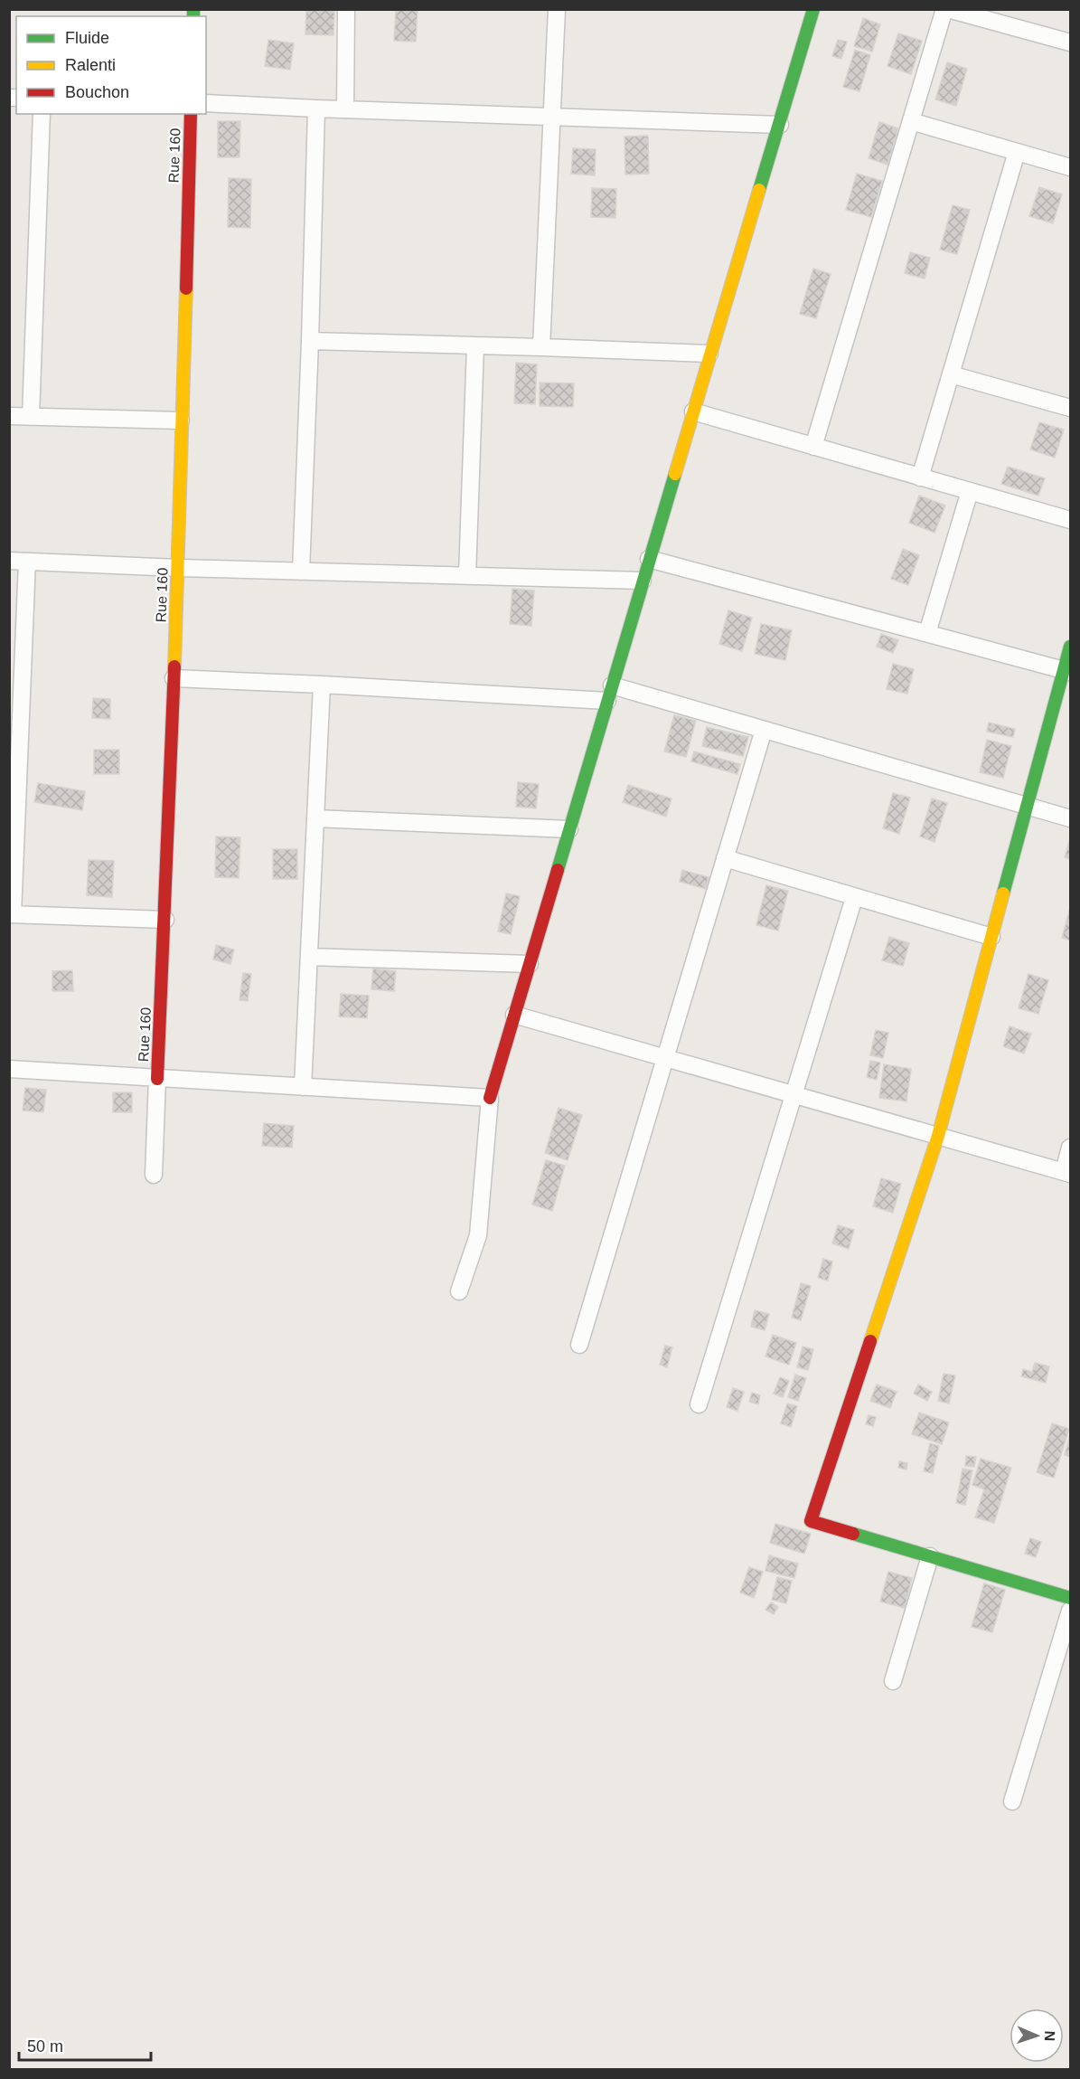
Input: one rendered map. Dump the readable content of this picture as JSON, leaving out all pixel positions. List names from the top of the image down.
{
  "streets": {
    "street": ["Rue 160"]
  },
  "legend": ["Fluide", "Ralenti", "Bouchon"],
  "scale_bar": "50 m",
  "north": "right"
}
